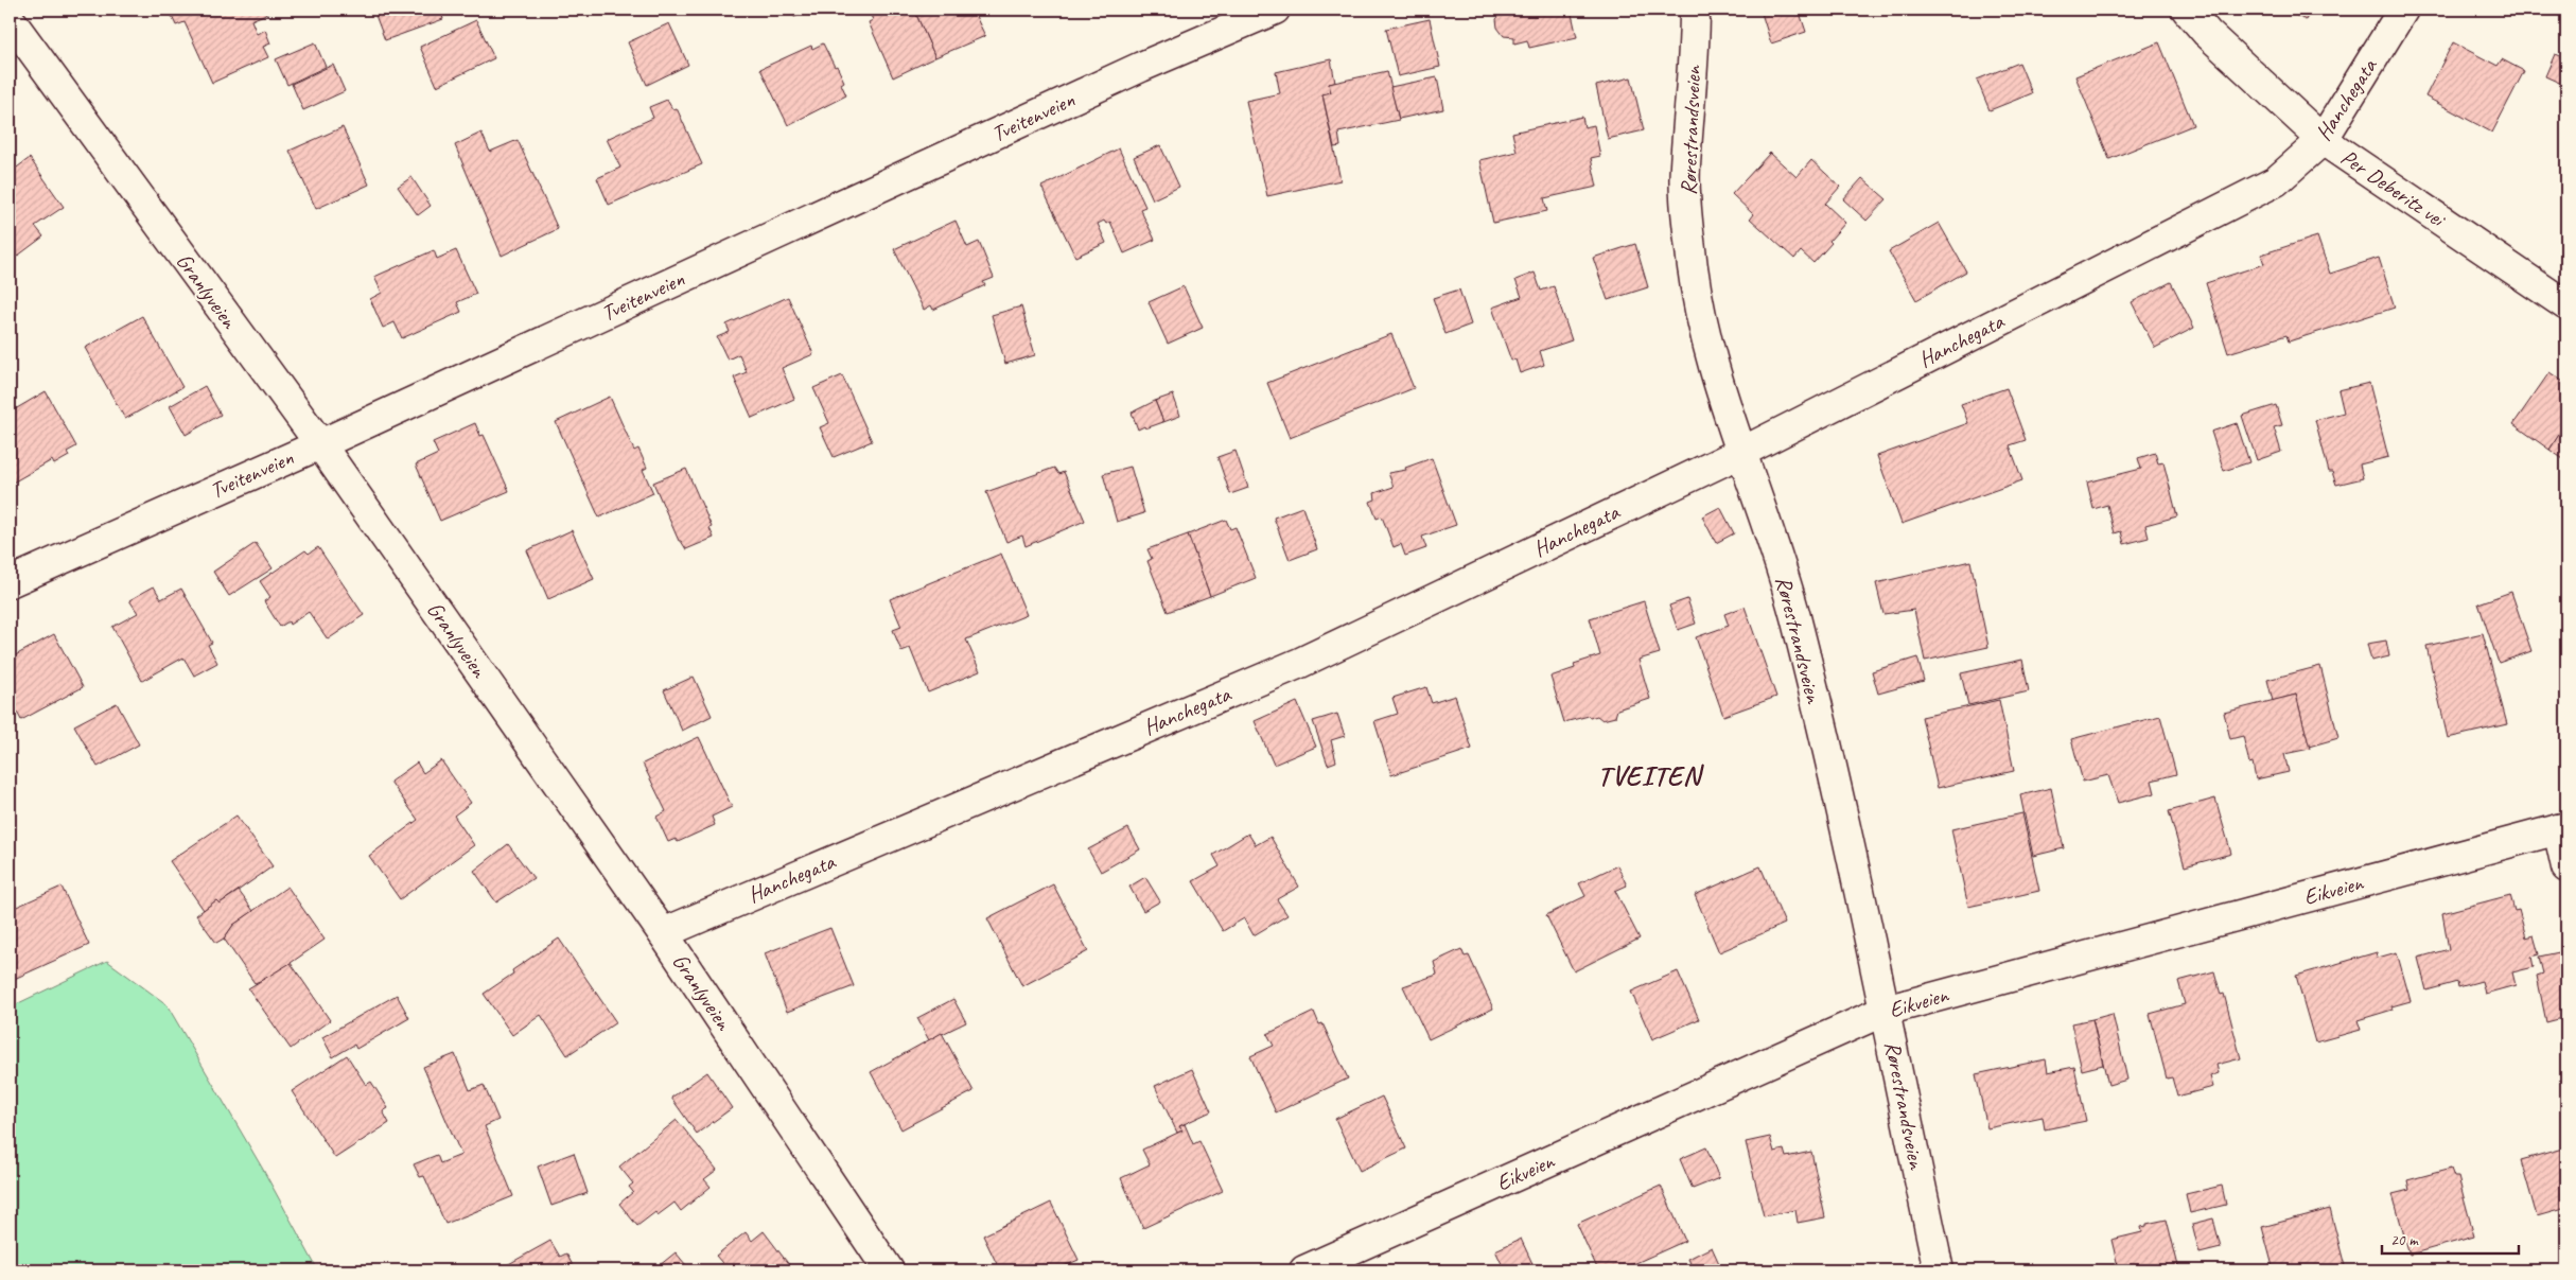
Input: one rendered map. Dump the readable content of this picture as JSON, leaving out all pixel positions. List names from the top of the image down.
{
  "streets": {
    "street": [
      "Hanchegata",
      "Tveitenveien",
      "Rørestrandsveien",
      "Per Deberitz vei",
      "Granlyveien",
      "Eikveien"
    ]
  },
  "crossings": [
    ["Hanchegata", "Rørestrandsveien"],
    ["Hanchegata", "Per Deberitz vei"],
    ["Hanchegata", "Granlyveien"],
    ["Tveitenveien", "Granlyveien"],
    ["Rørestrandsveien", "Eikveien"]
  ],
  "districts": ["TVEITEN"],
  "scale_bar": "20 m"
}
